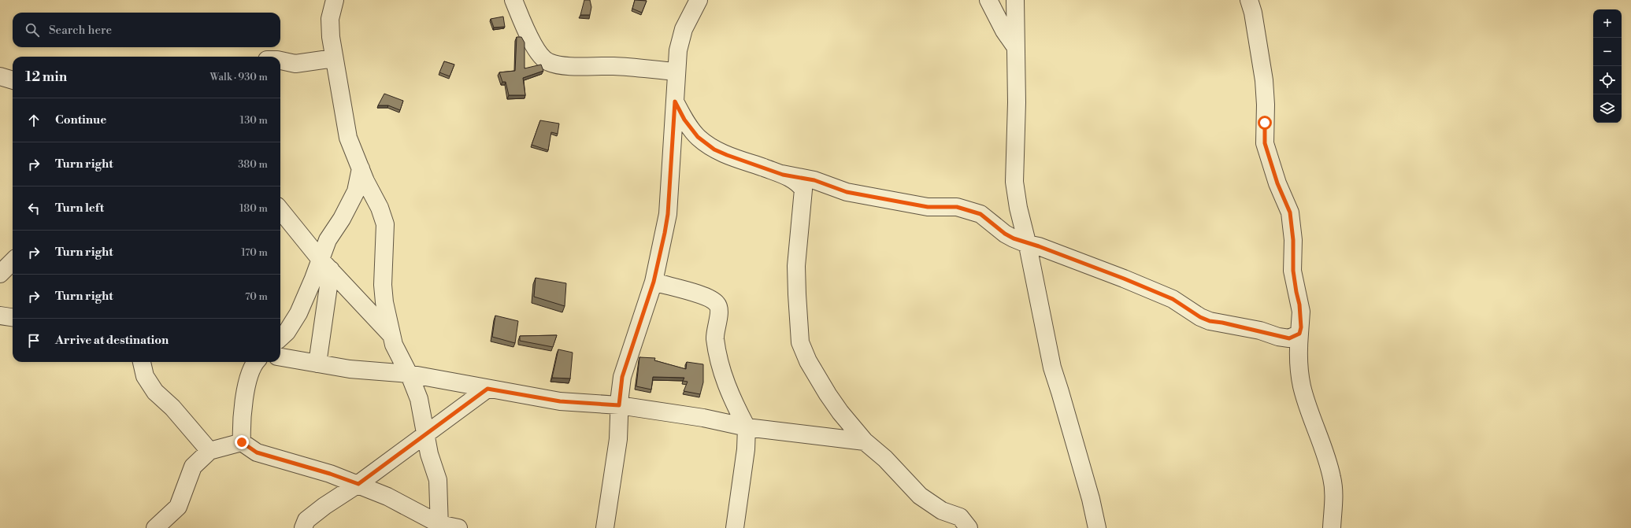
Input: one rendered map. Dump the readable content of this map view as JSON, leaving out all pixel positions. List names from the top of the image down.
{
  "page": {
    "map_buttons": ["+", "−"],
    "search": "Search here",
    "heading": ["12 min", "Walk · 930 m"],
    "list": [
      ["Continue", "130 m"],
      ["Turn right", "380 m"],
      ["Turn left", "180 m"],
      ["Turn right", "170 m"],
      ["Turn right", "70 m"],
      "Arrive at destination"
    ]
  }
}
